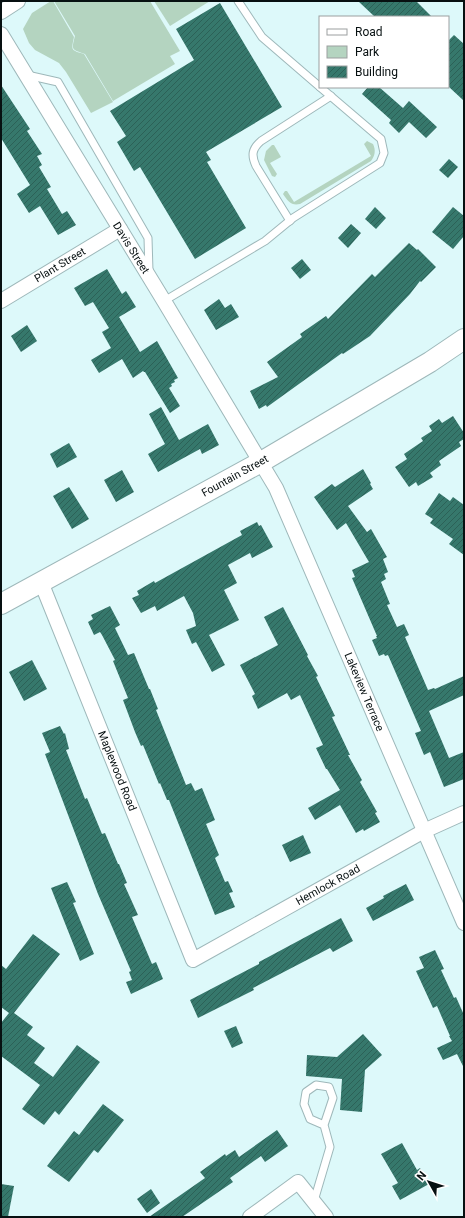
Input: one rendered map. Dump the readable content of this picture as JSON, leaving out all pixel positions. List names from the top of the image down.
{
  "streets": {
    "main road": ["Fountain Street"],
    "street": [
      "Davis Street",
      "Plant Street",
      "Lakeview Terrace",
      "Maplewood Road",
      "Hemlock Road"
    ]
  },
  "crossings": [
    ["Davis Street", "Plant Street"],
    ["Davis Street", "Fountain Street"],
    ["Davis Street", "Lakeview Terrace"],
    ["Fountain Street", "Lakeview Terrace"],
    ["Fountain Street", "Maplewood Road"],
    ["Lakeview Terrace", "Hemlock Road"],
    ["Maplewood Road", "Hemlock Road"]
  ],
  "legend": ["Road", "Park", "Building"],
  "north": "top left"
}
